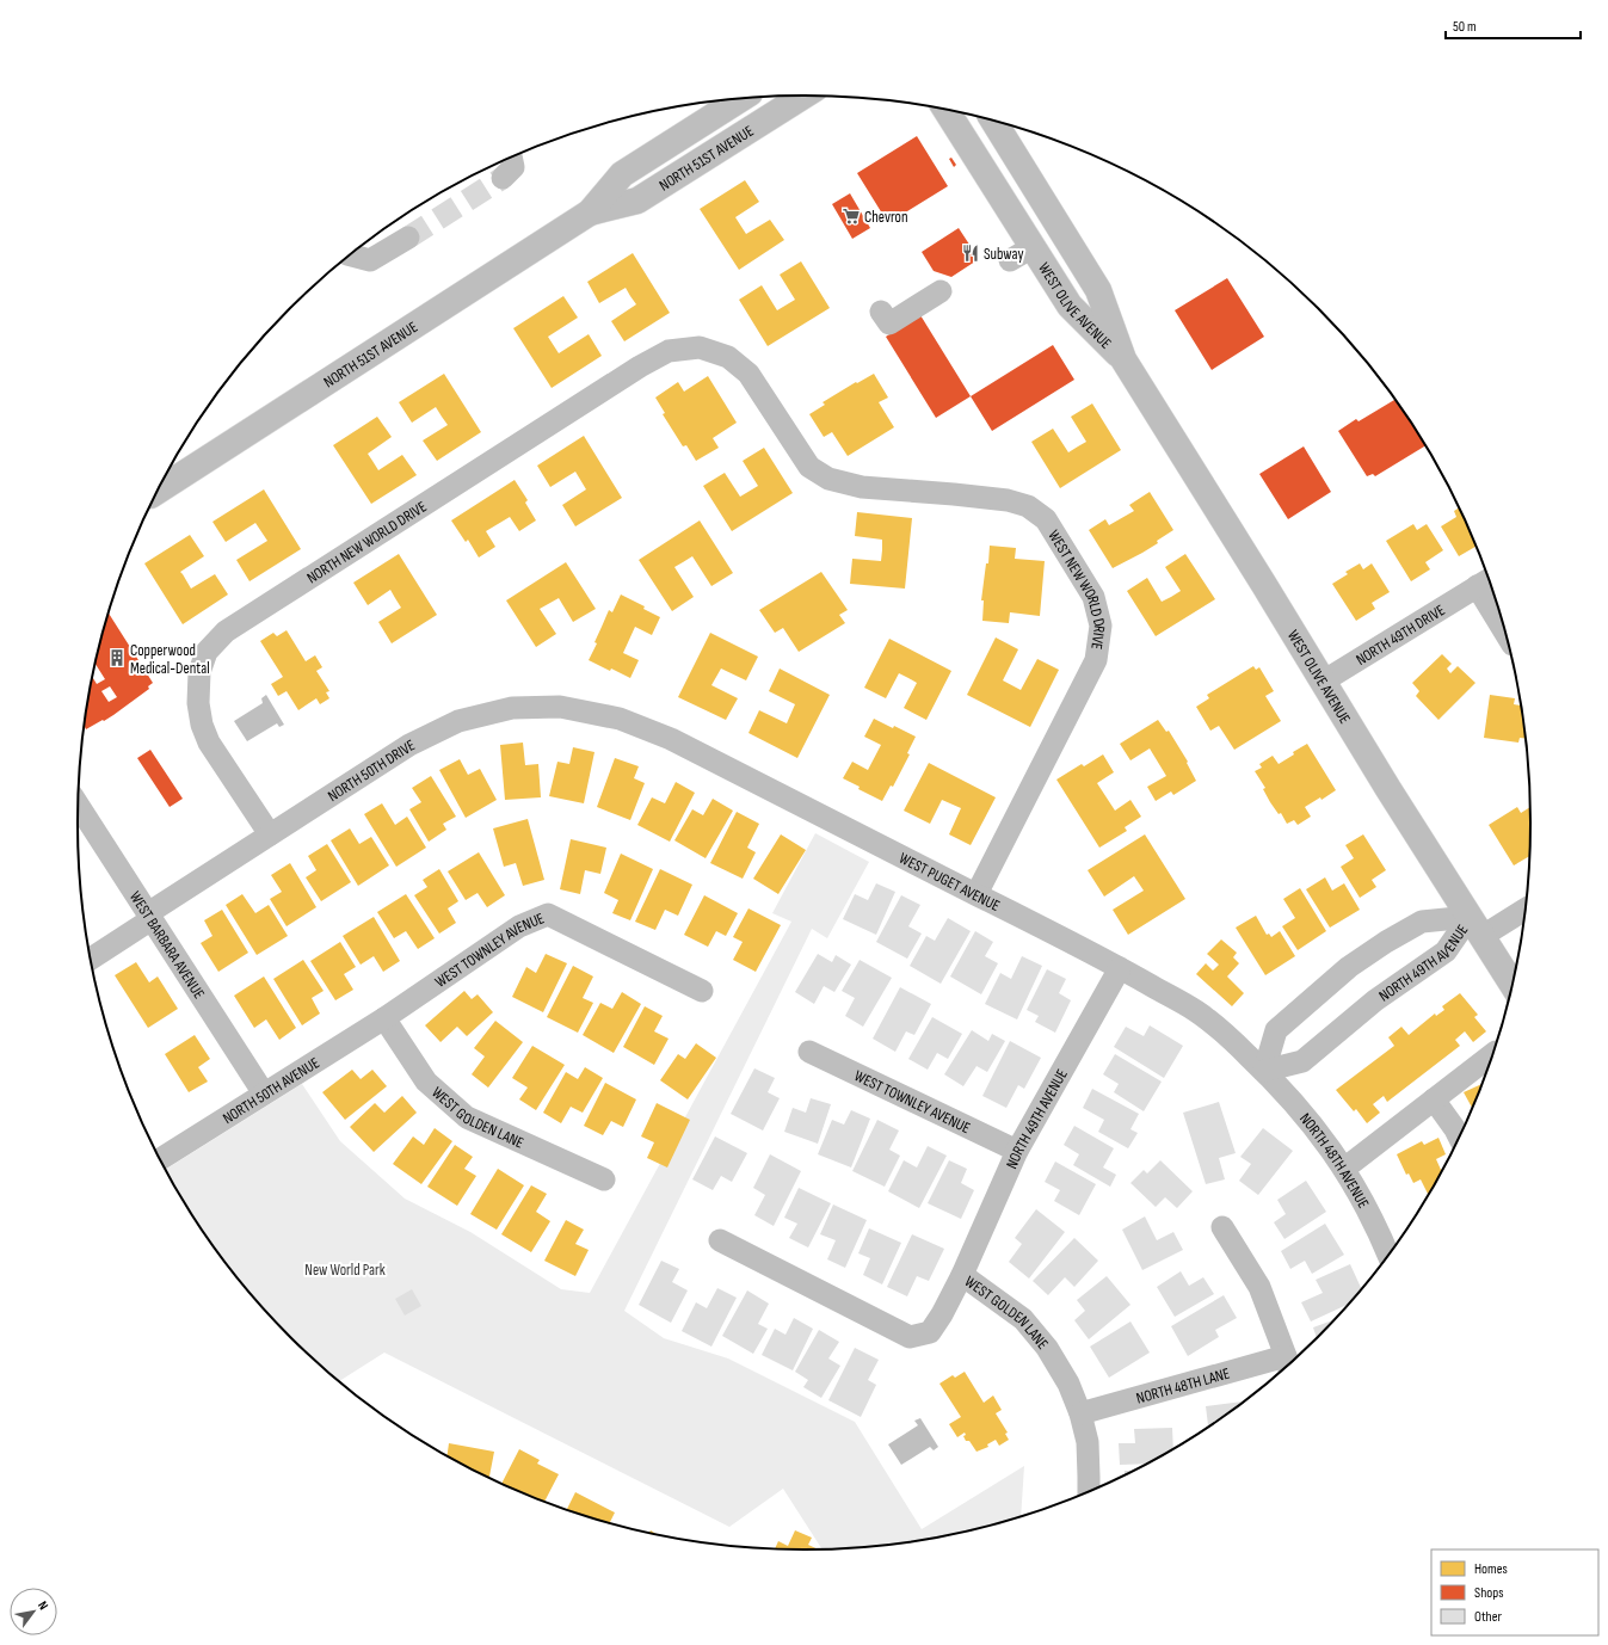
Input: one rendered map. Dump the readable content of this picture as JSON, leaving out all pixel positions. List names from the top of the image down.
{
  "streets": {
    "main road": ["NORTH 51ST AVENUE", "WEST OLIVE AVENUE"],
    "street": [
      "NORTH NEW WORLD DRIVE",
      "WEST NEW WORLD DRIVE",
      "NORTH 49TH DRIVE",
      "NORTH 50TH DRIVE",
      "WEST PUGET AVENUE",
      "WEST BARBARA AVENUE",
      "WEST TOWNLEY AVENUE",
      "NORTH 49TH AVENUE",
      "NORTH 50TH AVENUE",
      "WEST GOLDEN LANE",
      "NORTH 48TH AVENUE",
      "NORTH 48TH LANE"
    ]
  },
  "crossings": [
    ["WEST OLIVE AVENUE", "NORTH 49TH DRIVE"],
    ["WEST OLIVE AVENUE", "NORTH 49TH AVENUE"],
    ["NORTH NEW WORLD DRIVE", "WEST NEW WORLD DRIVE"],
    ["NORTH NEW WORLD DRIVE", "NORTH 50TH DRIVE"],
    ["WEST NEW WORLD DRIVE", "WEST PUGET AVENUE"],
    ["NORTH 50TH DRIVE", "WEST PUGET AVENUE"],
    ["NORTH 50TH DRIVE", "WEST BARBARA AVENUE"],
    ["WEST PUGET AVENUE", "NORTH 49TH AVENUE"],
    ["WEST PUGET AVENUE", "NORTH 48TH AVENUE"],
    ["WEST BARBARA AVENUE", "NORTH 50TH AVENUE"],
    ["WEST TOWNLEY AVENUE", "NORTH 49TH AVENUE"],
    ["WEST TOWNLEY AVENUE", "NORTH 50TH AVENUE"],
    ["WEST TOWNLEY AVENUE", "WEST GOLDEN LANE"],
    ["NORTH 49TH AVENUE", "WEST GOLDEN LANE"],
    ["NORTH 49TH AVENUE", "NORTH 48TH AVENUE"],
    ["NORTH 50TH AVENUE", "WEST GOLDEN LANE"],
    ["WEST GOLDEN LANE", "NORTH 48TH LANE"]
  ],
  "parks": ["New World Park"],
  "places": {
    "supermarket": ["Chevron"],
    "restaurant": ["Subway"],
    "building": ["Copperwood Medical-Dental"]
  },
  "legend": ["Homes", "Shops", "Other"],
  "scale_bar": "50 m",
  "north": "top right"
}
